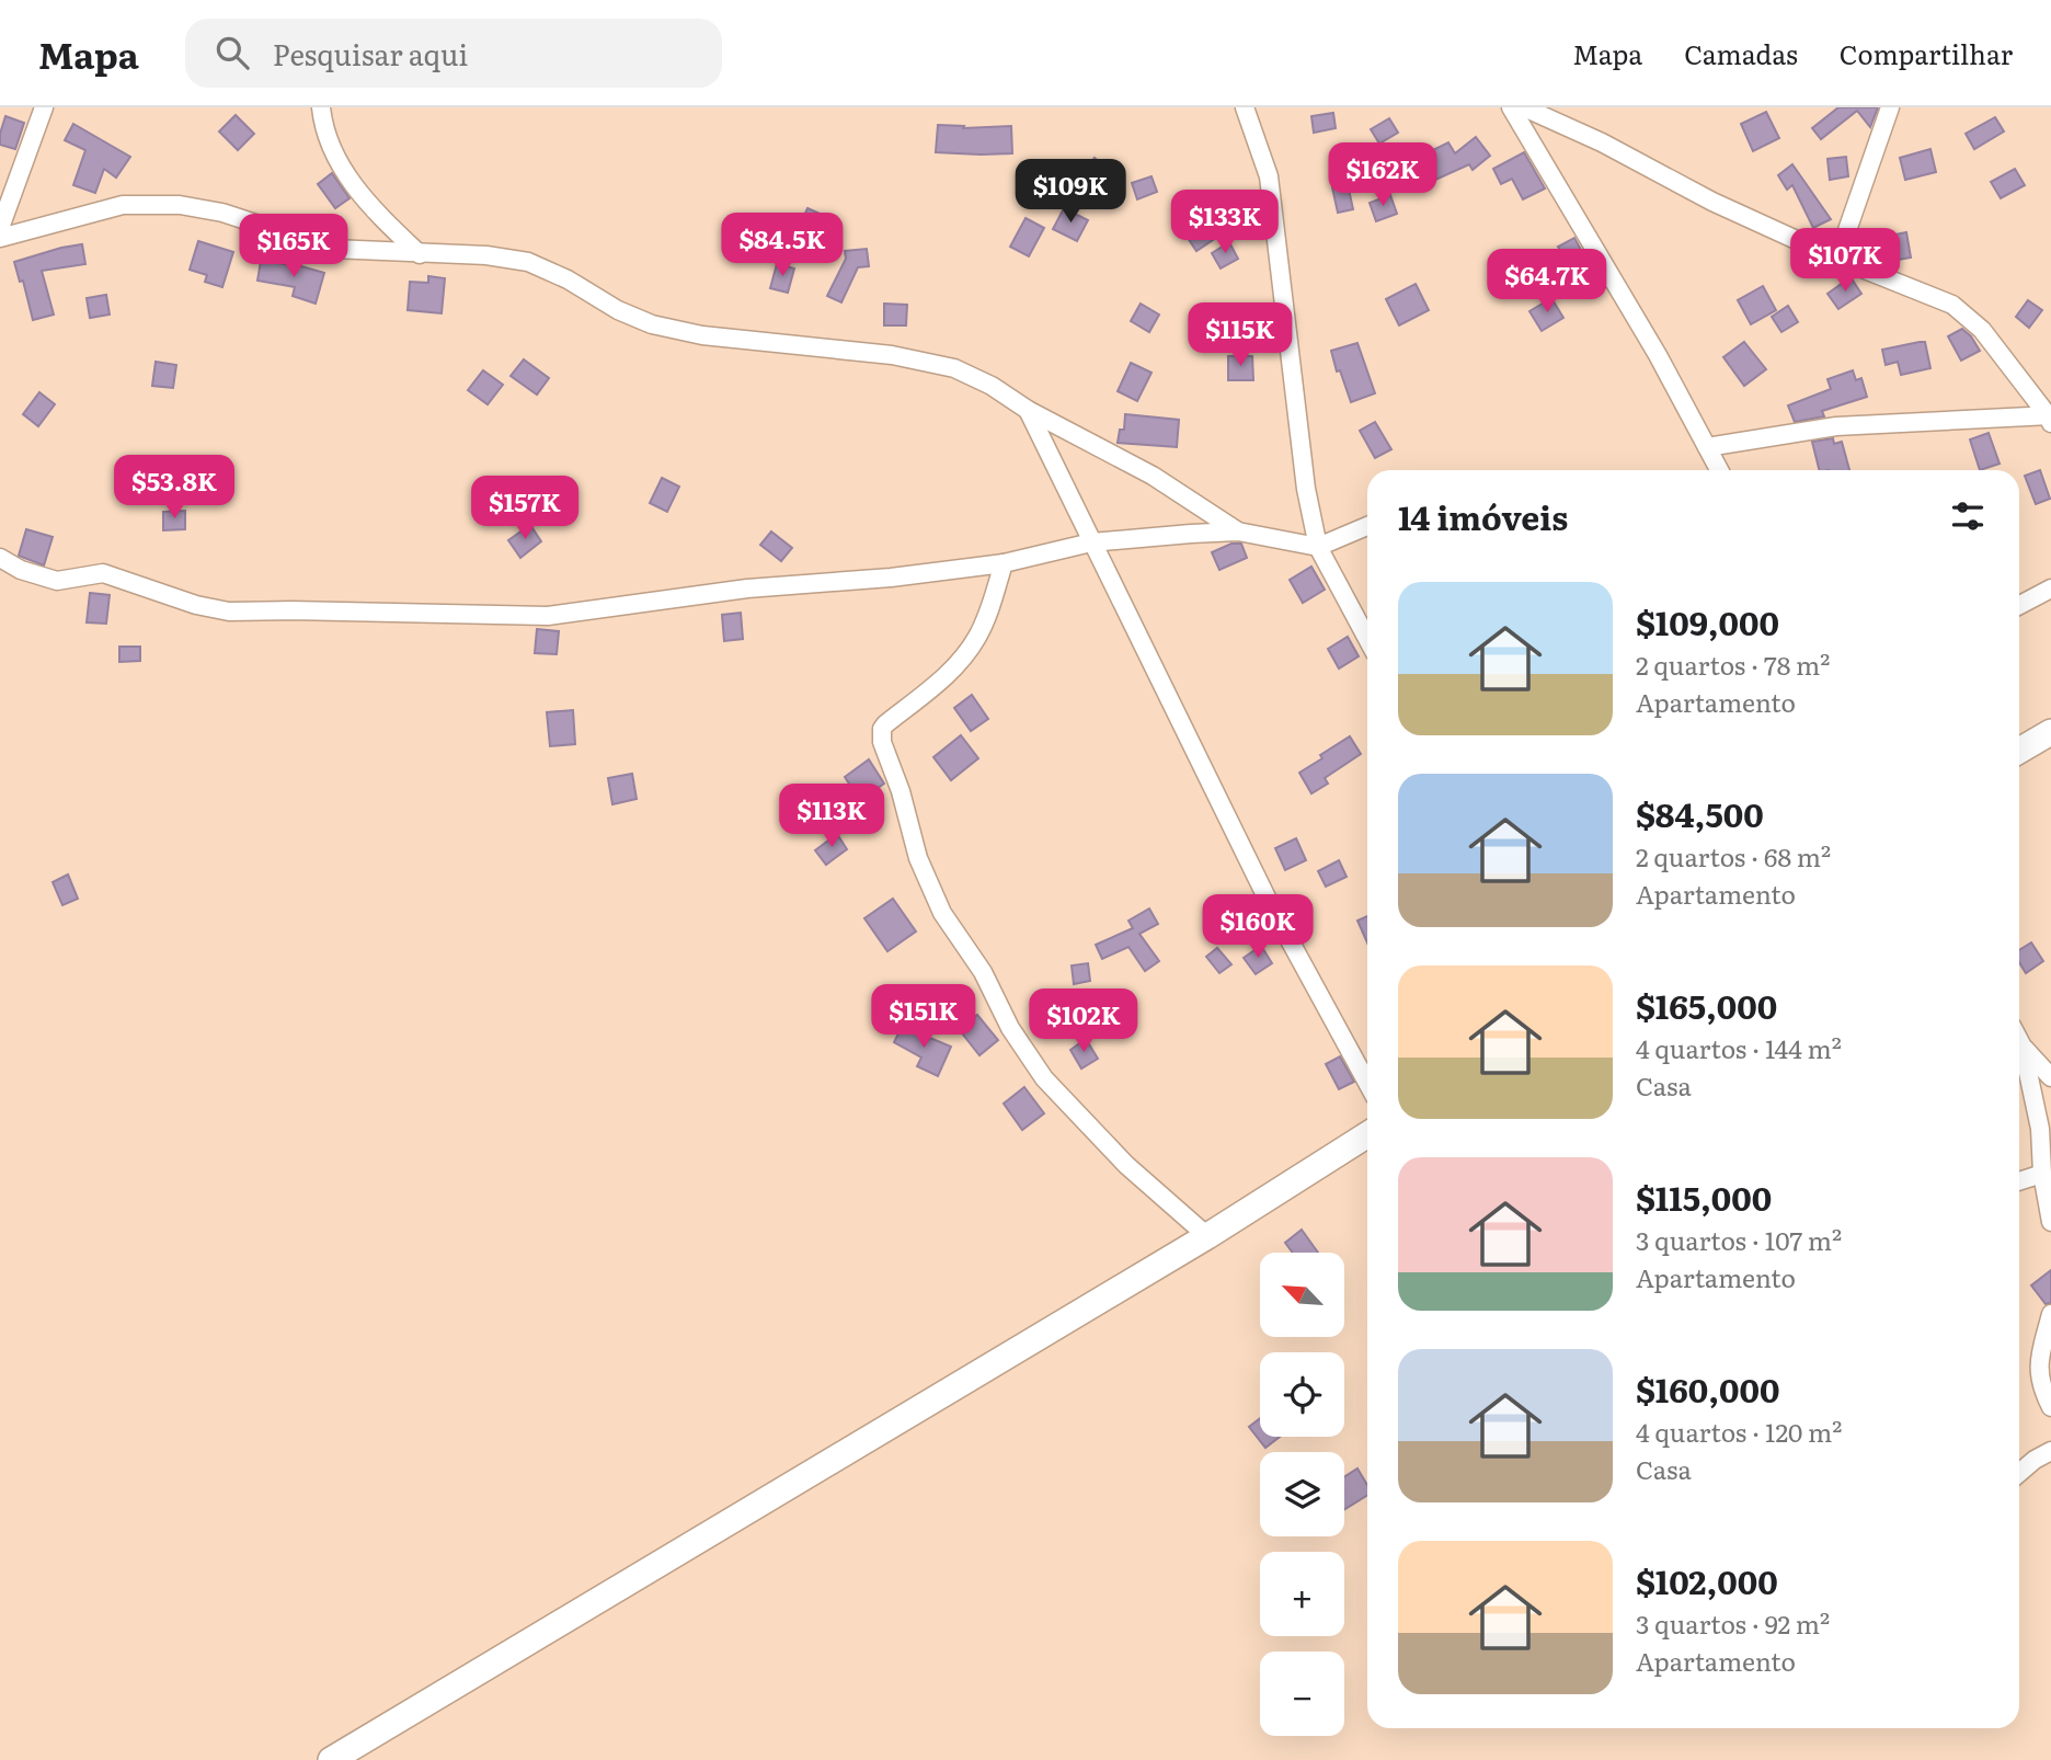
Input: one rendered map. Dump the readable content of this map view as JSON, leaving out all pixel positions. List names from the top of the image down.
{
  "north": "top left",
  "page": {
    "header": "Mapa",
    "search": "Pesquisar aqui",
    "nav": ["Mapa", "Camadas", "Compartilhar"],
    "price": [
      "$162K",
      "$109K",
      "$133K",
      "$84.5K",
      "$165K",
      "$107K",
      "$64.7K",
      "$115K",
      "$53.8K",
      "$157K",
      "$113K",
      "$160K",
      "$151K",
      "$102K"
    ],
    "heading": "14 imóveis",
    "list": [
      {
        "name": "$109,000",
        "note": "2 quartos · 78 m² · Apartamento"
      },
      {
        "name": "$84,500",
        "note": "2 quartos · 68 m² · Apartamento"
      },
      {
        "name": "$165,000",
        "note": "4 quartos · 144 m² · Casa"
      },
      {
        "name": "$115,000",
        "note": "3 quartos · 107 m² · Apartamento"
      },
      {
        "name": "$160,000",
        "note": "4 quartos · 120 m² · Casa"
      },
      {
        "name": "$102,000",
        "note": "3 quartos · 92 m² · Apartamento"
      }
    ],
    "map_buttons": ["+", "−"]
  }
}
